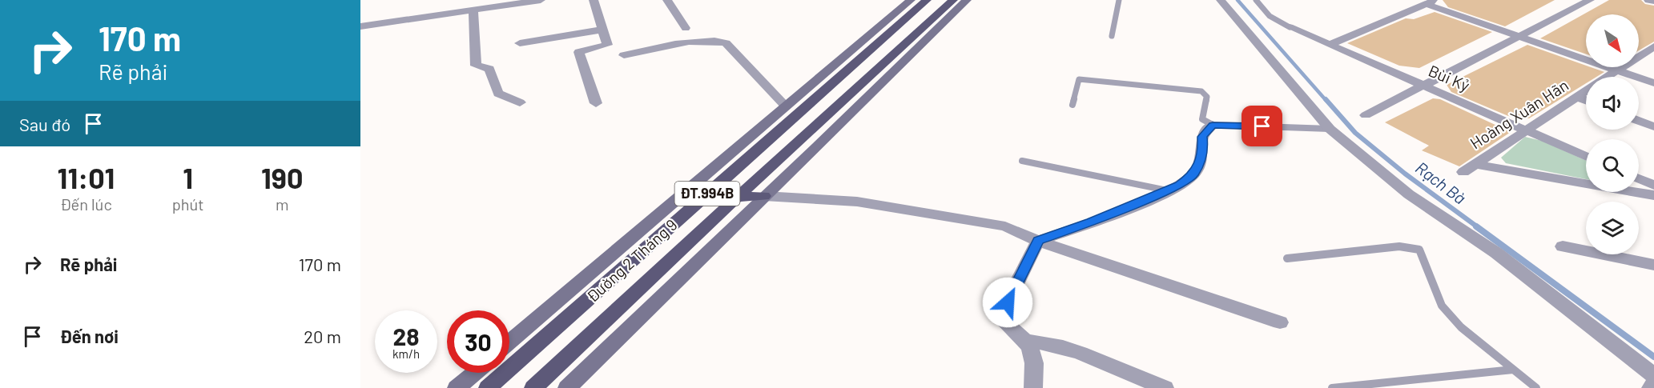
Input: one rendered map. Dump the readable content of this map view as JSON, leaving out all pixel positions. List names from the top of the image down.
{
  "streets": {
    "main road": ["ĐT.994B", "Đường 2 Tháng 9"],
    "street": ["Bùi Kỷ", "Hoàng Xuân Hãn"]
  },
  "crossings": [
    ["Bùi Kỷ", "Hoàng Xuân Hãn"]
  ],
  "water": ["Rạch Bà"],
  "north": "bottom right",
  "page": {
    "turn": ["170 m", "Rẽ phải"],
    "then": "Sau đó",
    "eta": [
      "11:01",
      "Đến lúc",
      "1",
      "phút",
      "190",
      "m"
    ],
    "list": [
      {
        "name": "Rẽ phải",
        "value": "170 m"
      },
      {
        "name": "Đến nơi",
        "value": "20 m"
      }
    ],
    "speed": "28 km/h",
    "limit": "30"
  }
}
